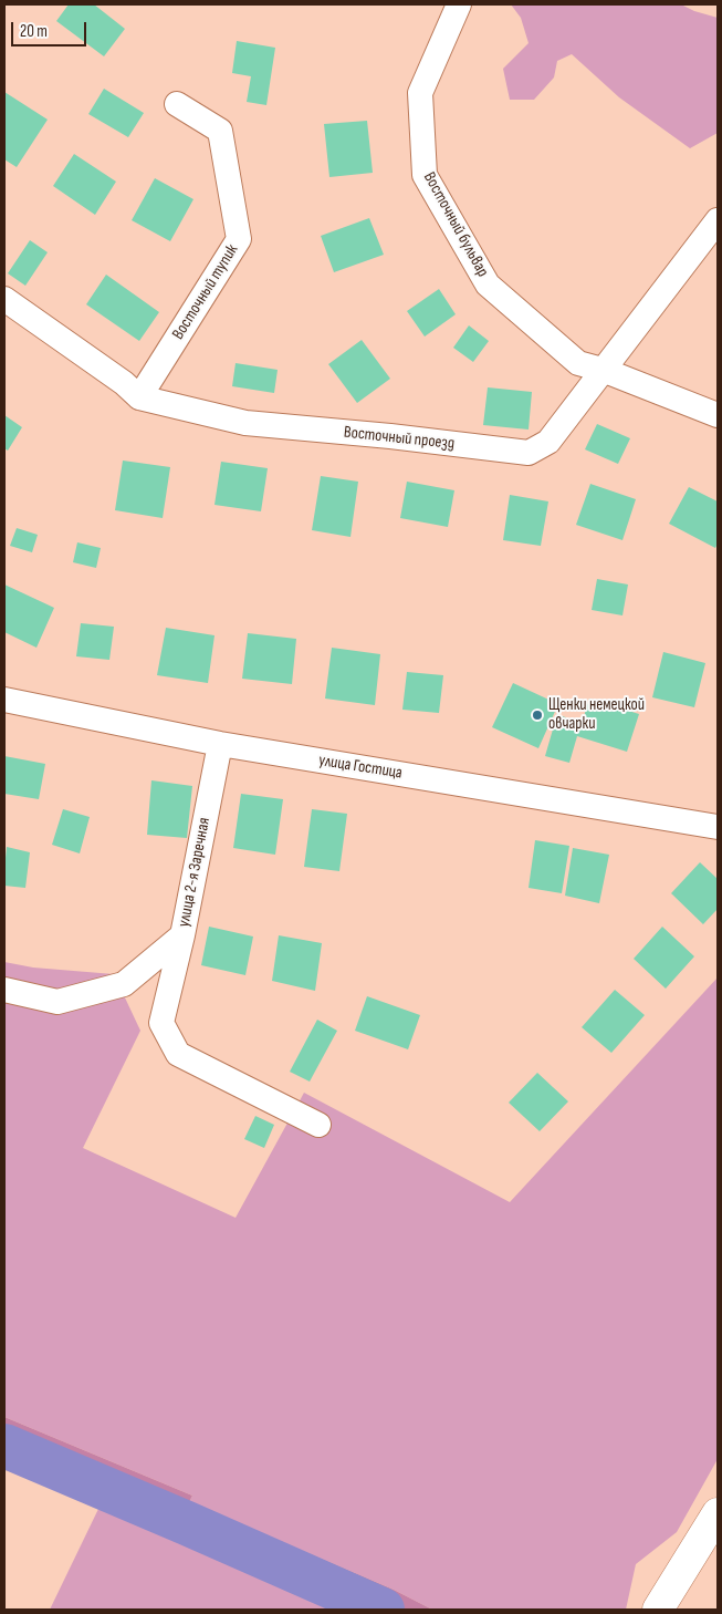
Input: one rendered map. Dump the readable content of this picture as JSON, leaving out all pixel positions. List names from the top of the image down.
{
  "streets": {
    "street": [
      "Восточный бульвар",
      "Восточный тупик",
      "Восточный проезд",
      "улица Гостица",
      "улица 2-я Заречная"
    ]
  },
  "crossings": [
    ["Восточный бульвар", "Восточный проезд"],
    ["Восточный тупик", "Восточный проезд"],
    ["улица Гостица", "улица 2-я Заречная"]
  ],
  "places": ["Щенки немецкой овчарки"],
  "scale_bar": "20 m"
}
